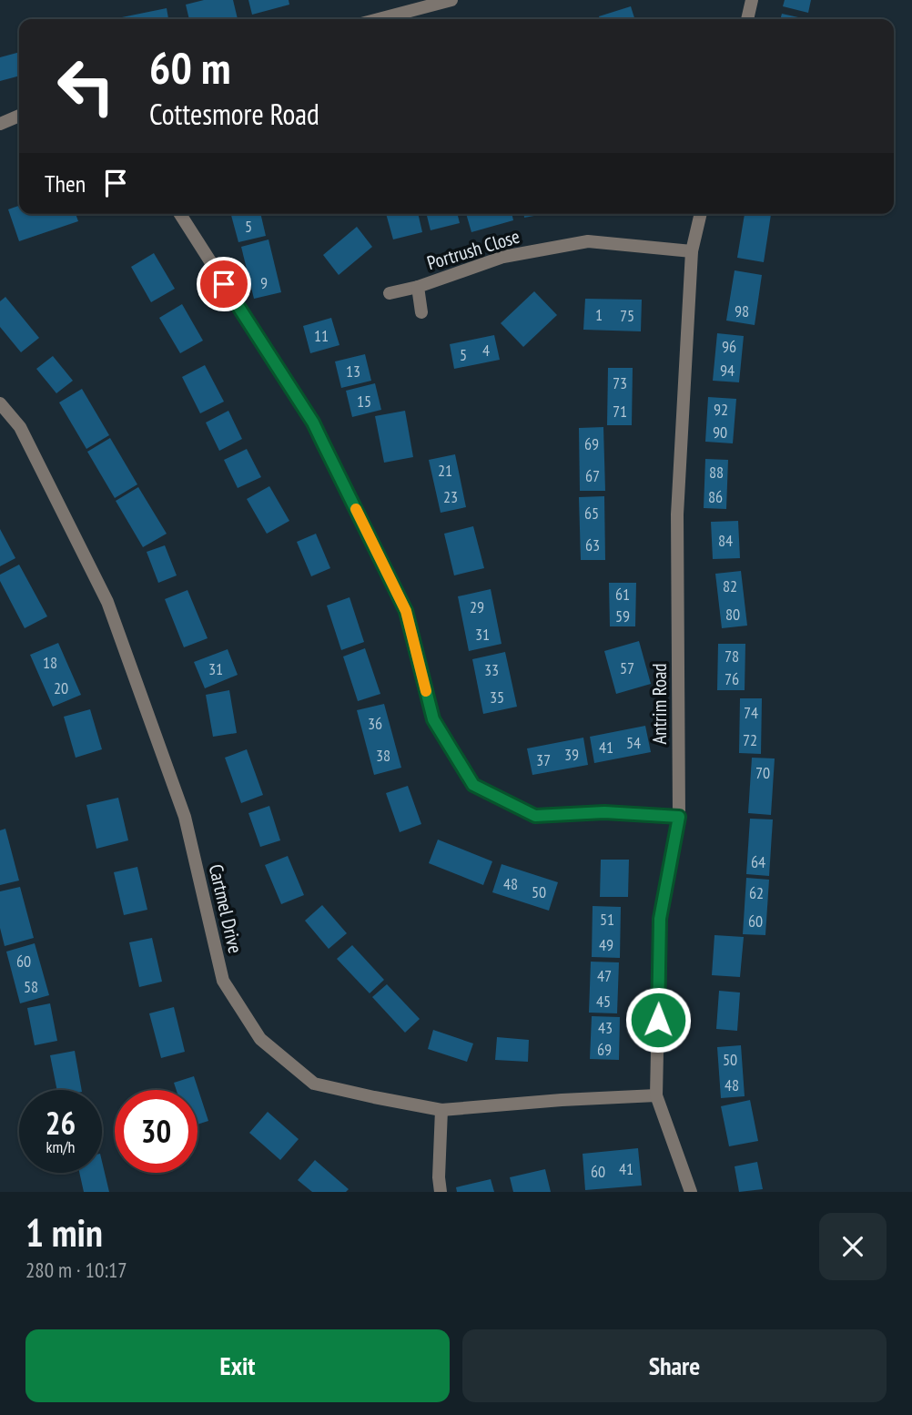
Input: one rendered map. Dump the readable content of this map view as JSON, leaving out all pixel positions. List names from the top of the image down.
{
  "streets": {
    "street": ["Portrush Close", "Antrim Road", "Cartmel Drive"]
  },
  "crossings": [
    ["Portrush Close", "Antrim Road"],
    ["Antrim Road", "Cartmel Drive"]
  ],
  "house_numbers": [
    "5",
    "9",
    "98",
    "1",
    "75",
    "11",
    "96",
    "4",
    "5",
    "94",
    "13",
    "73",
    "15",
    "92",
    "71",
    "90",
    "69",
    "21",
    "88",
    "67",
    "23",
    "86",
    "65",
    "84",
    "63",
    "82",
    "61",
    "29",
    "80",
    "59",
    "31",
    "78",
    "18",
    "57",
    "31",
    "33",
    "76",
    "20",
    "35",
    "74",
    "36",
    "72",
    "54",
    "41",
    "39",
    "38",
    "37",
    "70",
    "64",
    "48",
    "50",
    "62",
    "51",
    "60",
    "49",
    "60",
    "47",
    "58",
    "45",
    "43",
    "69",
    "50",
    "48",
    "41",
    "60"
  ],
  "page": {
    "turn": ["60 m", "Cottesmore Road"],
    "then": "Then",
    "speed": "26 km/h",
    "limit": "30",
    "heading": ["1 min", "280 m · 10:17"],
    "buttons": ["Exit", "Share"]
  }
}
